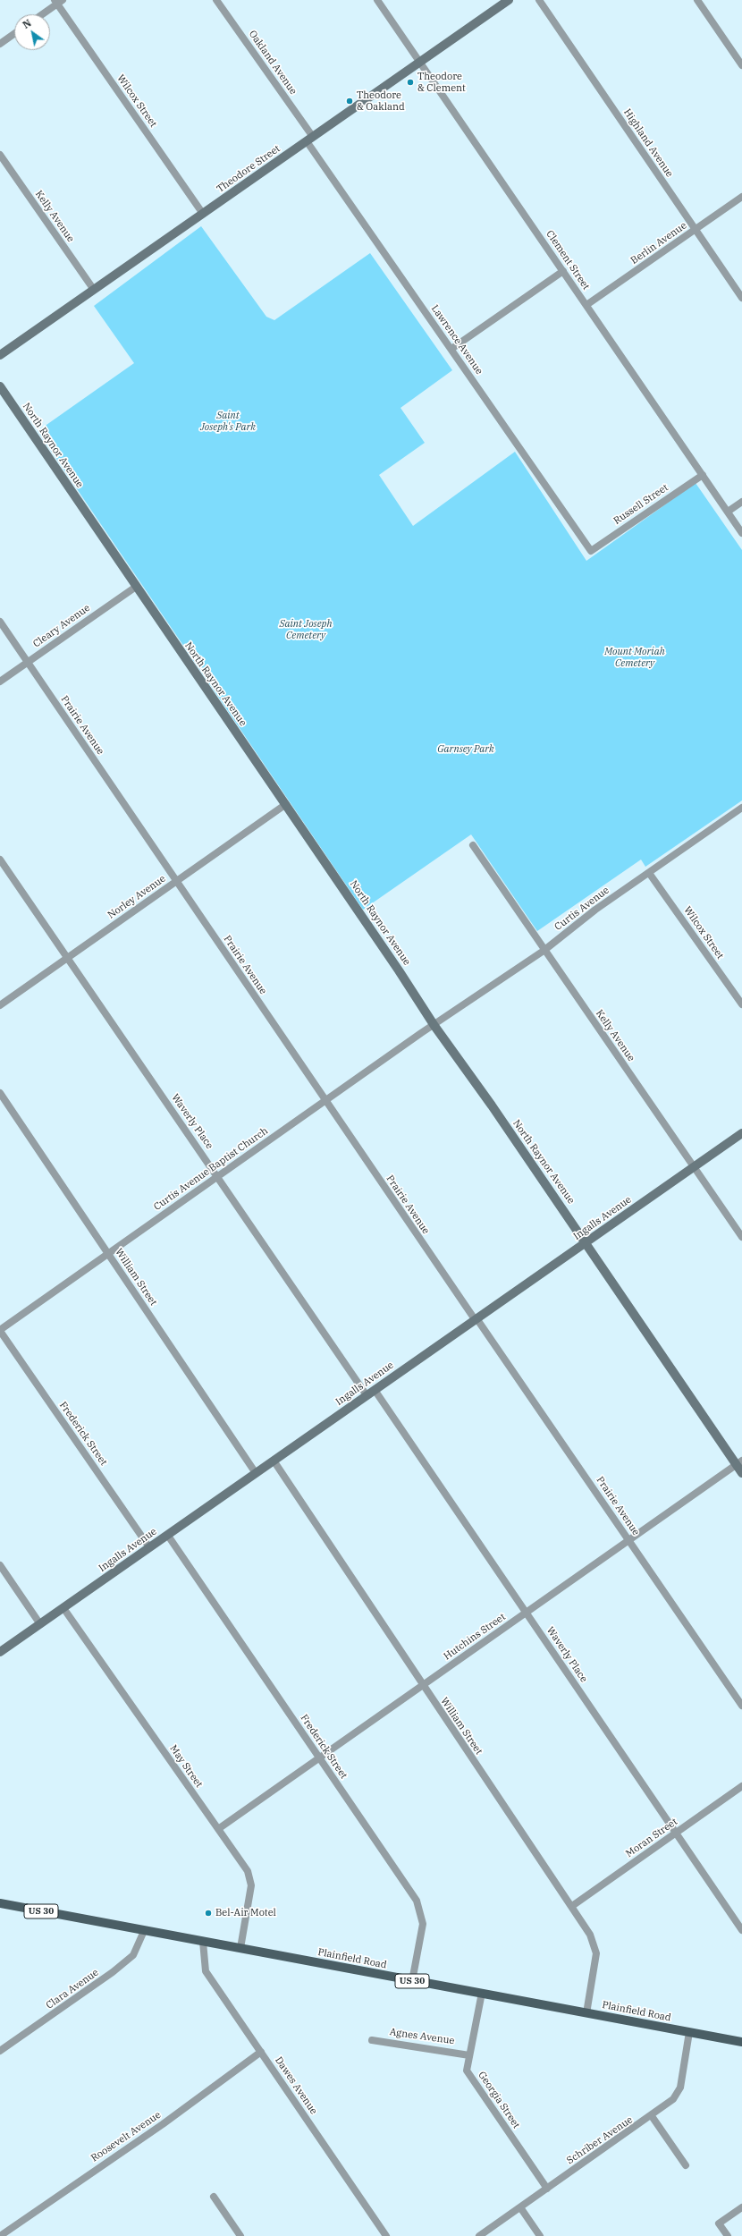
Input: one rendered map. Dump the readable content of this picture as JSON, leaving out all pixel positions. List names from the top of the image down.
{
  "streets": {
    "main road": [
      "Theodore Street",
      "North Raynor Avenue",
      "Ingalls Avenue",
      "US 30",
      "Plainfield Road"
    ],
    "street": [
      "Oakland Avenue",
      "Wilcox Street",
      "Highland Avenue",
      "Kelly Avenue",
      "Berlin Avenue",
      "Clement Street",
      "Lawrence Avenue",
      "Russell Street",
      "Cleary Avenue",
      "Prairie Avenue",
      "Norley Avenue",
      "Curtis Avenue",
      "Waverly Place",
      "Curtis Avenue Baptist Church",
      "William Street",
      "Frederick Street",
      "Hutchins Street",
      "May Street",
      "Moran Street",
      "Clara Avenue",
      "Agnes Avenue",
      "Dawes Avenue",
      "Georgia Street",
      "Roosevelt Avenue",
      "Schriber Avenue"
    ]
  },
  "crossings": [
    ["Oakland Avenue", "Theodore Street"],
    ["Oakland Avenue", "Lawrence Avenue"],
    ["Wilcox Street", "Theodore Street"],
    ["Wilcox Street", "Curtis Avenue"],
    ["Highland Avenue", "Berlin Avenue"],
    ["Theodore Street", "Kelly Avenue"],
    ["Theodore Street", "Clement Street"],
    ["Theodore Street", "Lawrence Avenue"],
    ["Kelly Avenue", "Curtis Avenue"],
    ["Kelly Avenue", "Ingalls Avenue"],
    ["Berlin Avenue", "Clement Street"],
    ["Clement Street", "Russell Street"],
    ["Lawrence Avenue", "Russell Street"],
    ["North Raynor Avenue", "Cleary Avenue"],
    ["North Raynor Avenue", "Norley Avenue"],
    ["North Raynor Avenue", "Curtis Avenue"],
    ["North Raynor Avenue", "Curtis Avenue Baptist Church"],
    ["North Raynor Avenue", "Ingalls Avenue"],
    ["North Raynor Avenue", "Hutchins Street"],
    ["Cleary Avenue", "Prairie Avenue"],
    ["Prairie Avenue", "Norley Avenue"],
    ["Prairie Avenue", "Curtis Avenue Baptist Church"],
    ["Prairie Avenue", "Ingalls Avenue"],
    ["Prairie Avenue", "Hutchins Street"],
    ["Norley Avenue", "Waverly Place"],
    ["Curtis Avenue", "Curtis Avenue Baptist Church"],
    ["Waverly Place", "Curtis Avenue Baptist Church"],
    ["Waverly Place", "Ingalls Avenue"],
    ["Waverly Place", "Hutchins Street"],
    ["Waverly Place", "Moran Street"],
    ["Curtis Avenue Baptist Church", "William Street"],
    ["Curtis Avenue Baptist Church", "Frederick Street"],
    ["Ingalls Avenue", "William Street"],
    ["Ingalls Avenue", "Frederick Street"],
    ["Ingalls Avenue", "May Street"],
    ["William Street", "Hutchins Street"],
    ["William Street", "Moran Street"],
    ["William Street", "Plainfield Road"],
    ["Frederick Street", "Hutchins Street"],
    ["Frederick Street", "Plainfield Road"],
    ["Hutchins Street", "May Street"],
    ["May Street", "Plainfield Road"],
    ["Plainfield Road", "Clara Avenue"],
    ["Plainfield Road", "Dawes Avenue"],
    ["Plainfield Road", "Georgia Street"],
    ["Plainfield Road", "Schriber Avenue"],
    ["Agnes Avenue", "Georgia Street"],
    ["Dawes Avenue", "Roosevelt Avenue"],
    ["Georgia Street", "Schriber Avenue"]
  ],
  "parks": [
    "Saint Joseph's Park",
    "Saint Joseph Cemetery",
    "Mount Moriah Cemetery",
    "Garnsey Park"
  ],
  "places": ["Theodore & Clement", "Theodore & Oakland", "Bel-Air Motel"],
  "north": "top left"
}
